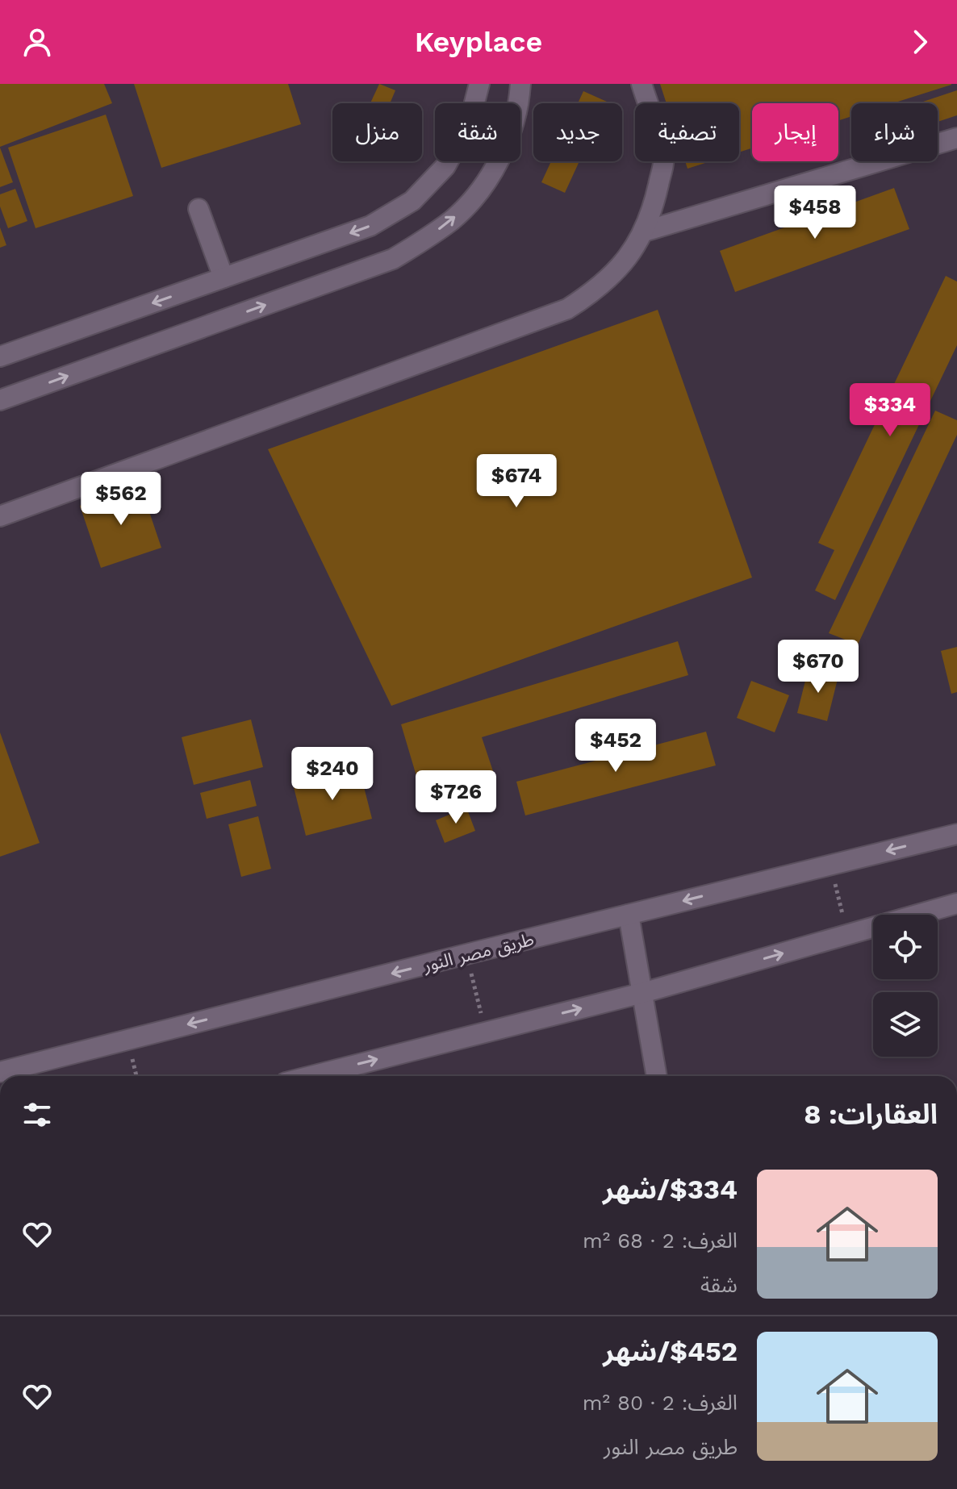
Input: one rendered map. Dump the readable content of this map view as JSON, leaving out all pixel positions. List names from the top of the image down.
{
  "streets": {
    "street": ["طريق مصر النور"]
  },
  "page": {
    "header": "Keyplace",
    "chip": [
      "شراء",
      "إيجار",
      "تصفية",
      "جديد",
      "شقة",
      "منزل"
    ],
    "price": [
      "$458",
      "$334",
      "$674",
      "$562",
      "$670",
      "$452",
      "$240",
      "$726"
    ],
    "heading": "العقارات: 8",
    "list": [
      {
        "name": "$334/شهر",
        "note": "الغرف: 2 · 68 m² · شقة"
      },
      {
        "name": "$452/شهر",
        "note": "الغرف: 2 · 80 m² · طريق مصر النور"
      }
    ]
  }
}
